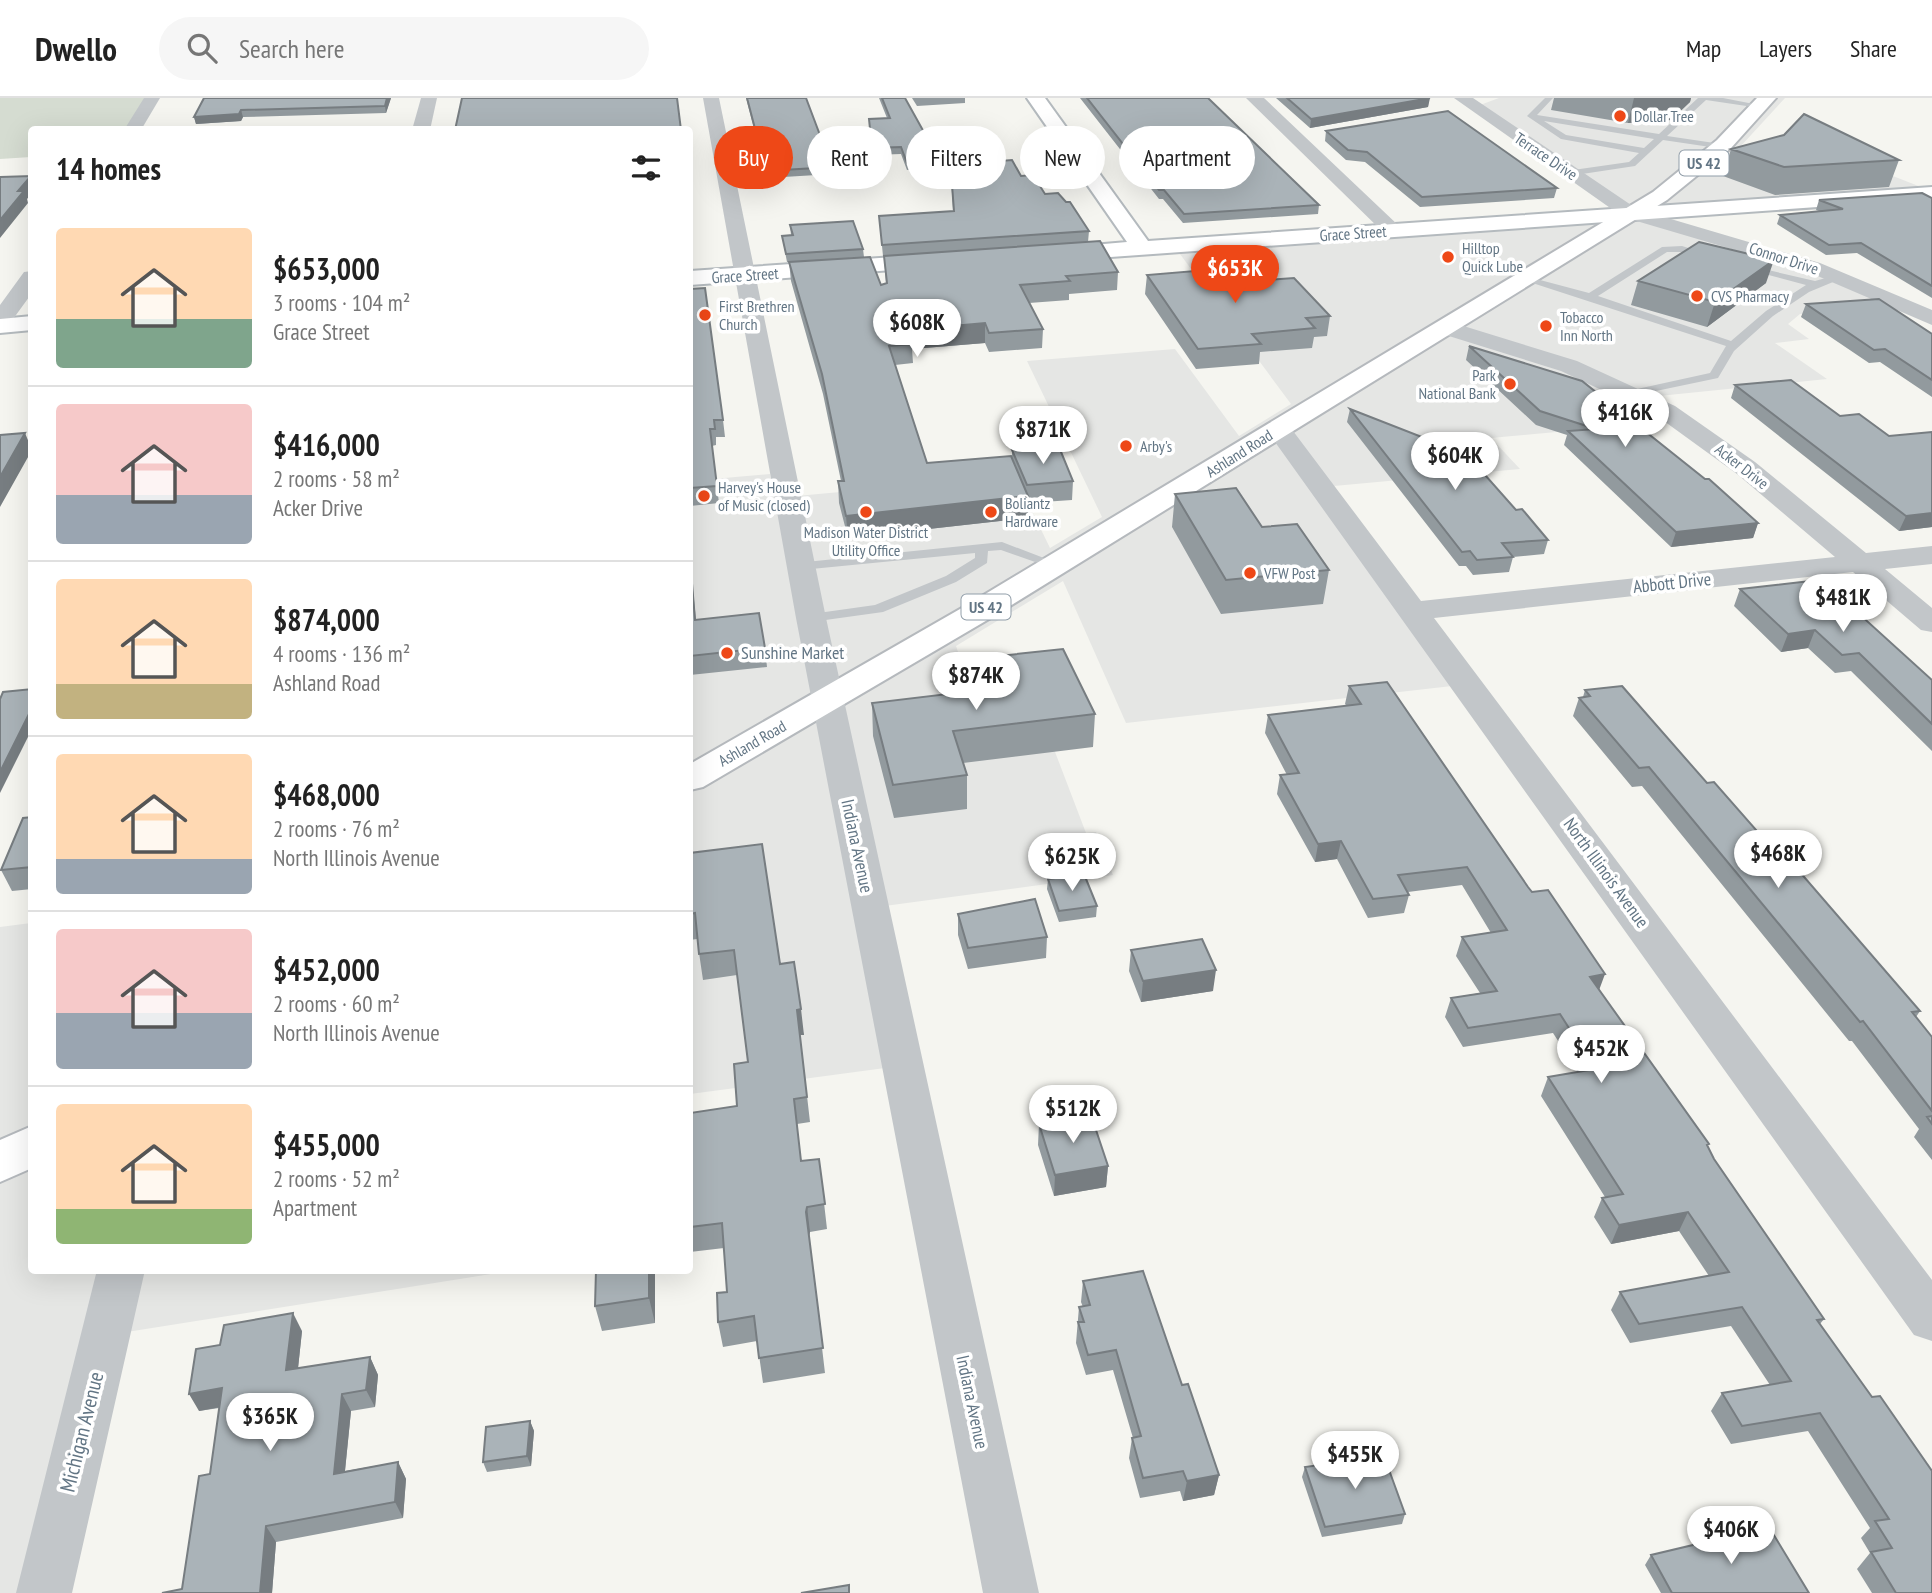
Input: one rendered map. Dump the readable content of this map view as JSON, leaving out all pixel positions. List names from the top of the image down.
{
  "streets": {
    "street": [
      "Terrace Drive",
      "US 42",
      "Grace Street",
      "Connor Drive",
      "Ashland Road",
      "Acker Drive",
      "Abbott Drive",
      "Indiana Avenue",
      "North Illinois Avenue",
      "Michigan Avenue"
    ]
  },
  "crossings": [
    ["Terrace Drive", "Grace Street"],
    ["Terrace Drive", "Connor Drive"],
    ["Terrace Drive", "Ashland Road"],
    ["Grace Street", "Connor Drive"],
    ["Grace Street", "Ashland Road"],
    ["Grace Street", "Indiana Avenue"],
    ["Connor Drive", "Ashland Road"],
    ["Ashland Road", "Acker Drive"],
    ["Ashland Road", "Indiana Avenue"],
    ["Ashland Road", "North Illinois Avenue"],
    ["Acker Drive", "Abbott Drive"],
    ["Abbott Drive", "North Illinois Avenue"]
  ],
  "places": [
    "Dollar Tree",
    "Hilltop Quick Lube",
    "CVS Pharmacy",
    "First Brethren Church",
    "Tobacco Inn North",
    "Park National Bank",
    "Arby's",
    "Harvey's House of Music (closed)",
    "Madison Water District Utility Office",
    "Boliantz Hardware",
    "VFW Post",
    "Sunshine Market"
  ],
  "page": {
    "header": "Dwello",
    "search": "Search here",
    "nav": ["Map", "Layers", "Share"],
    "chip": [
      "Buy",
      "Rent",
      "Filters",
      "New",
      "Apartment"
    ],
    "heading": "14 homes",
    "list": [
      {
        "name": "$653,000",
        "note": "3 rooms · 104 m² · Grace Street"
      },
      {
        "name": "$416,000",
        "note": "2 rooms · 58 m² · Acker Drive"
      },
      {
        "name": "$874,000",
        "note": "4 rooms · 136 m² · Ashland Road"
      },
      {
        "name": "$468,000",
        "note": "2 rooms · 76 m² · North Illinois Avenue"
      },
      {
        "name": "$452,000",
        "note": "2 rooms · 60 m² · North Illinois Avenue"
      },
      {
        "name": "$455,000",
        "note": "2 rooms · 52 m² · Apartment"
      }
    ],
    "price": [
      "$653K",
      "$608K",
      "$416K",
      "$871K",
      "$604K",
      "$481K",
      "$874K",
      "$468K",
      "$625K",
      "$452K",
      "$512K",
      "$365K",
      "$455K",
      "$406K"
    ]
  }
}
